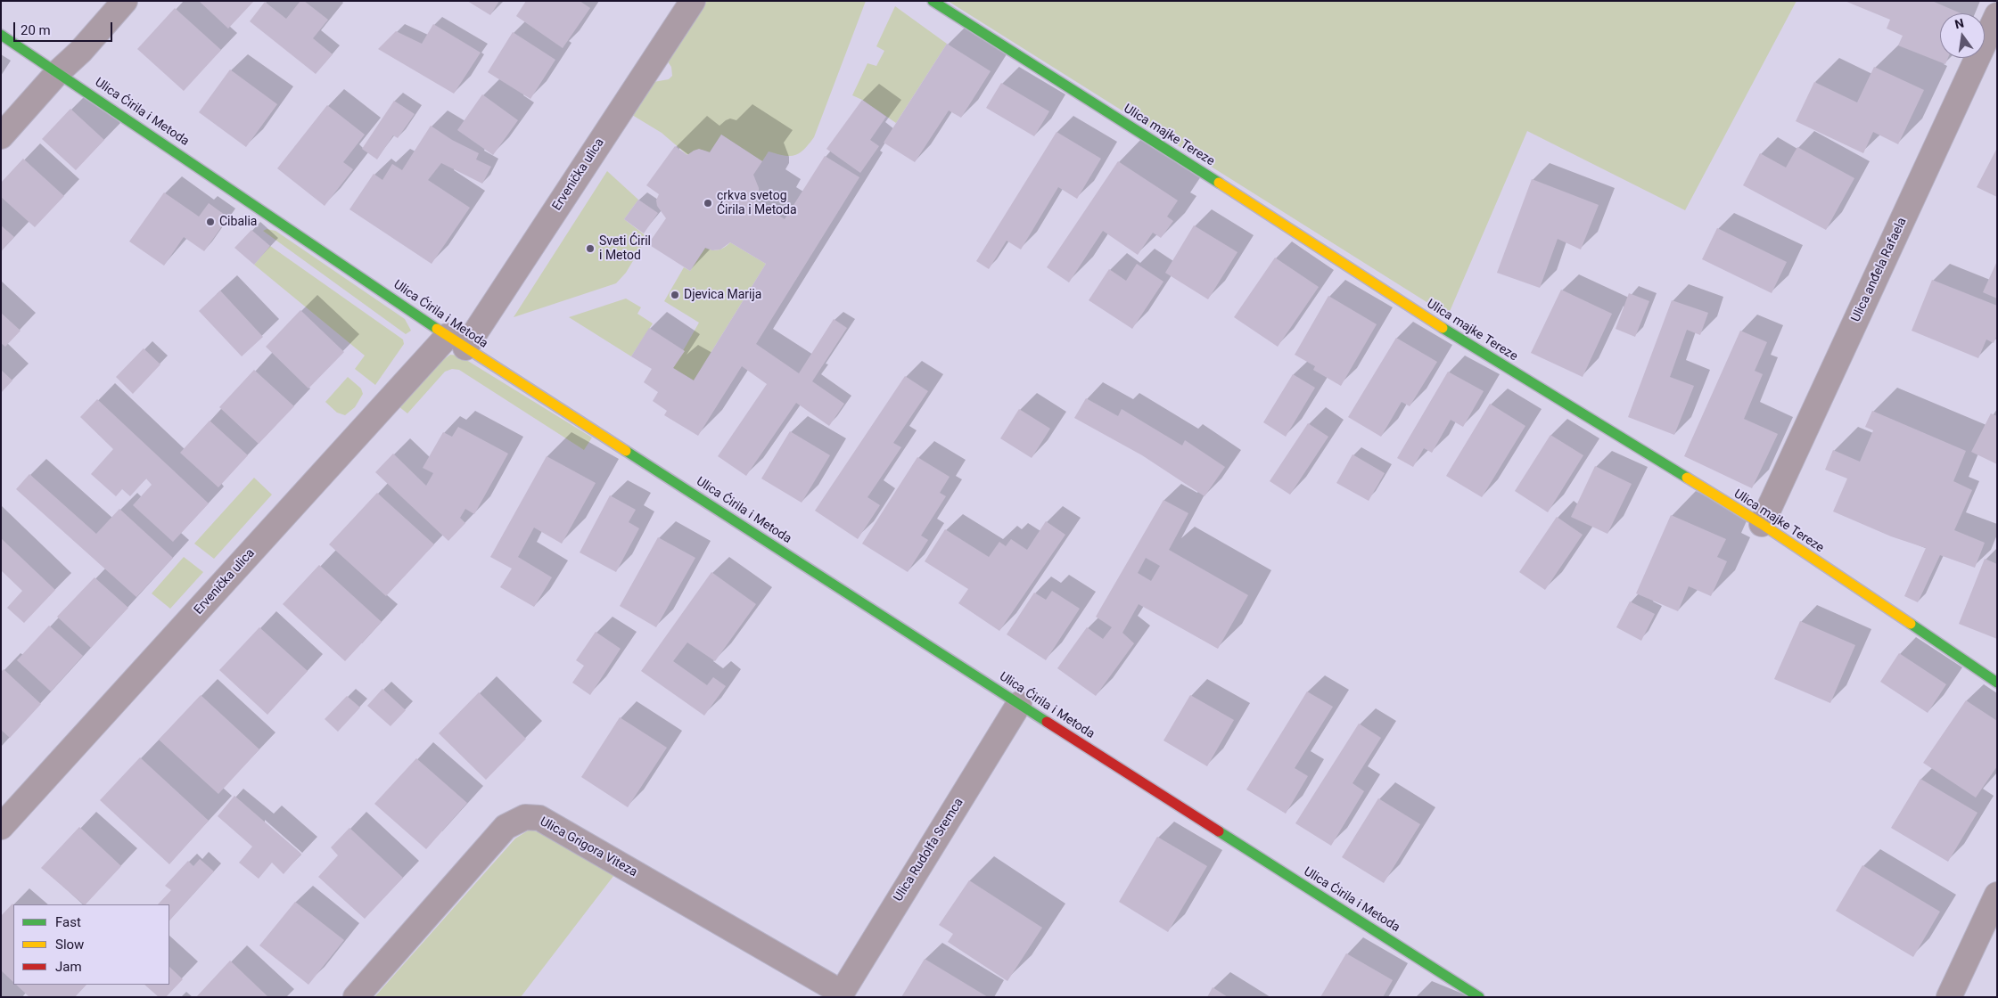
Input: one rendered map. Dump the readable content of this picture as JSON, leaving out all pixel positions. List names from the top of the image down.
{
  "streets": {
    "street": [
      "Ulica Ćirila i Metoda",
      "Ulica majke Tereze",
      "Ervenička ulica",
      "Ulica anđela Rafaela",
      "Ulica Grigora Viteza",
      "Ulica Rudolfa Sremca"
    ]
  },
  "crossings": [
    ["Ulica Ćirila i Metoda", "Ervenička ulica"],
    ["Ulica Ćirila i Metoda", "Ulica Rudolfa Sremca"],
    ["Ulica majke Tereze", "Ulica anđela Rafaela"],
    ["Ulica Grigora Viteza", "Ulica Rudolfa Sremca"]
  ],
  "places": [
    "crkva svetog Ćirila i Metoda",
    "Cibalia",
    "Sveti Ćiril i Metod",
    "Djevica Marija"
  ],
  "legend": ["Fast", "Slow", "Jam"],
  "scale_bar": "20 m",
  "north": "top"
}
